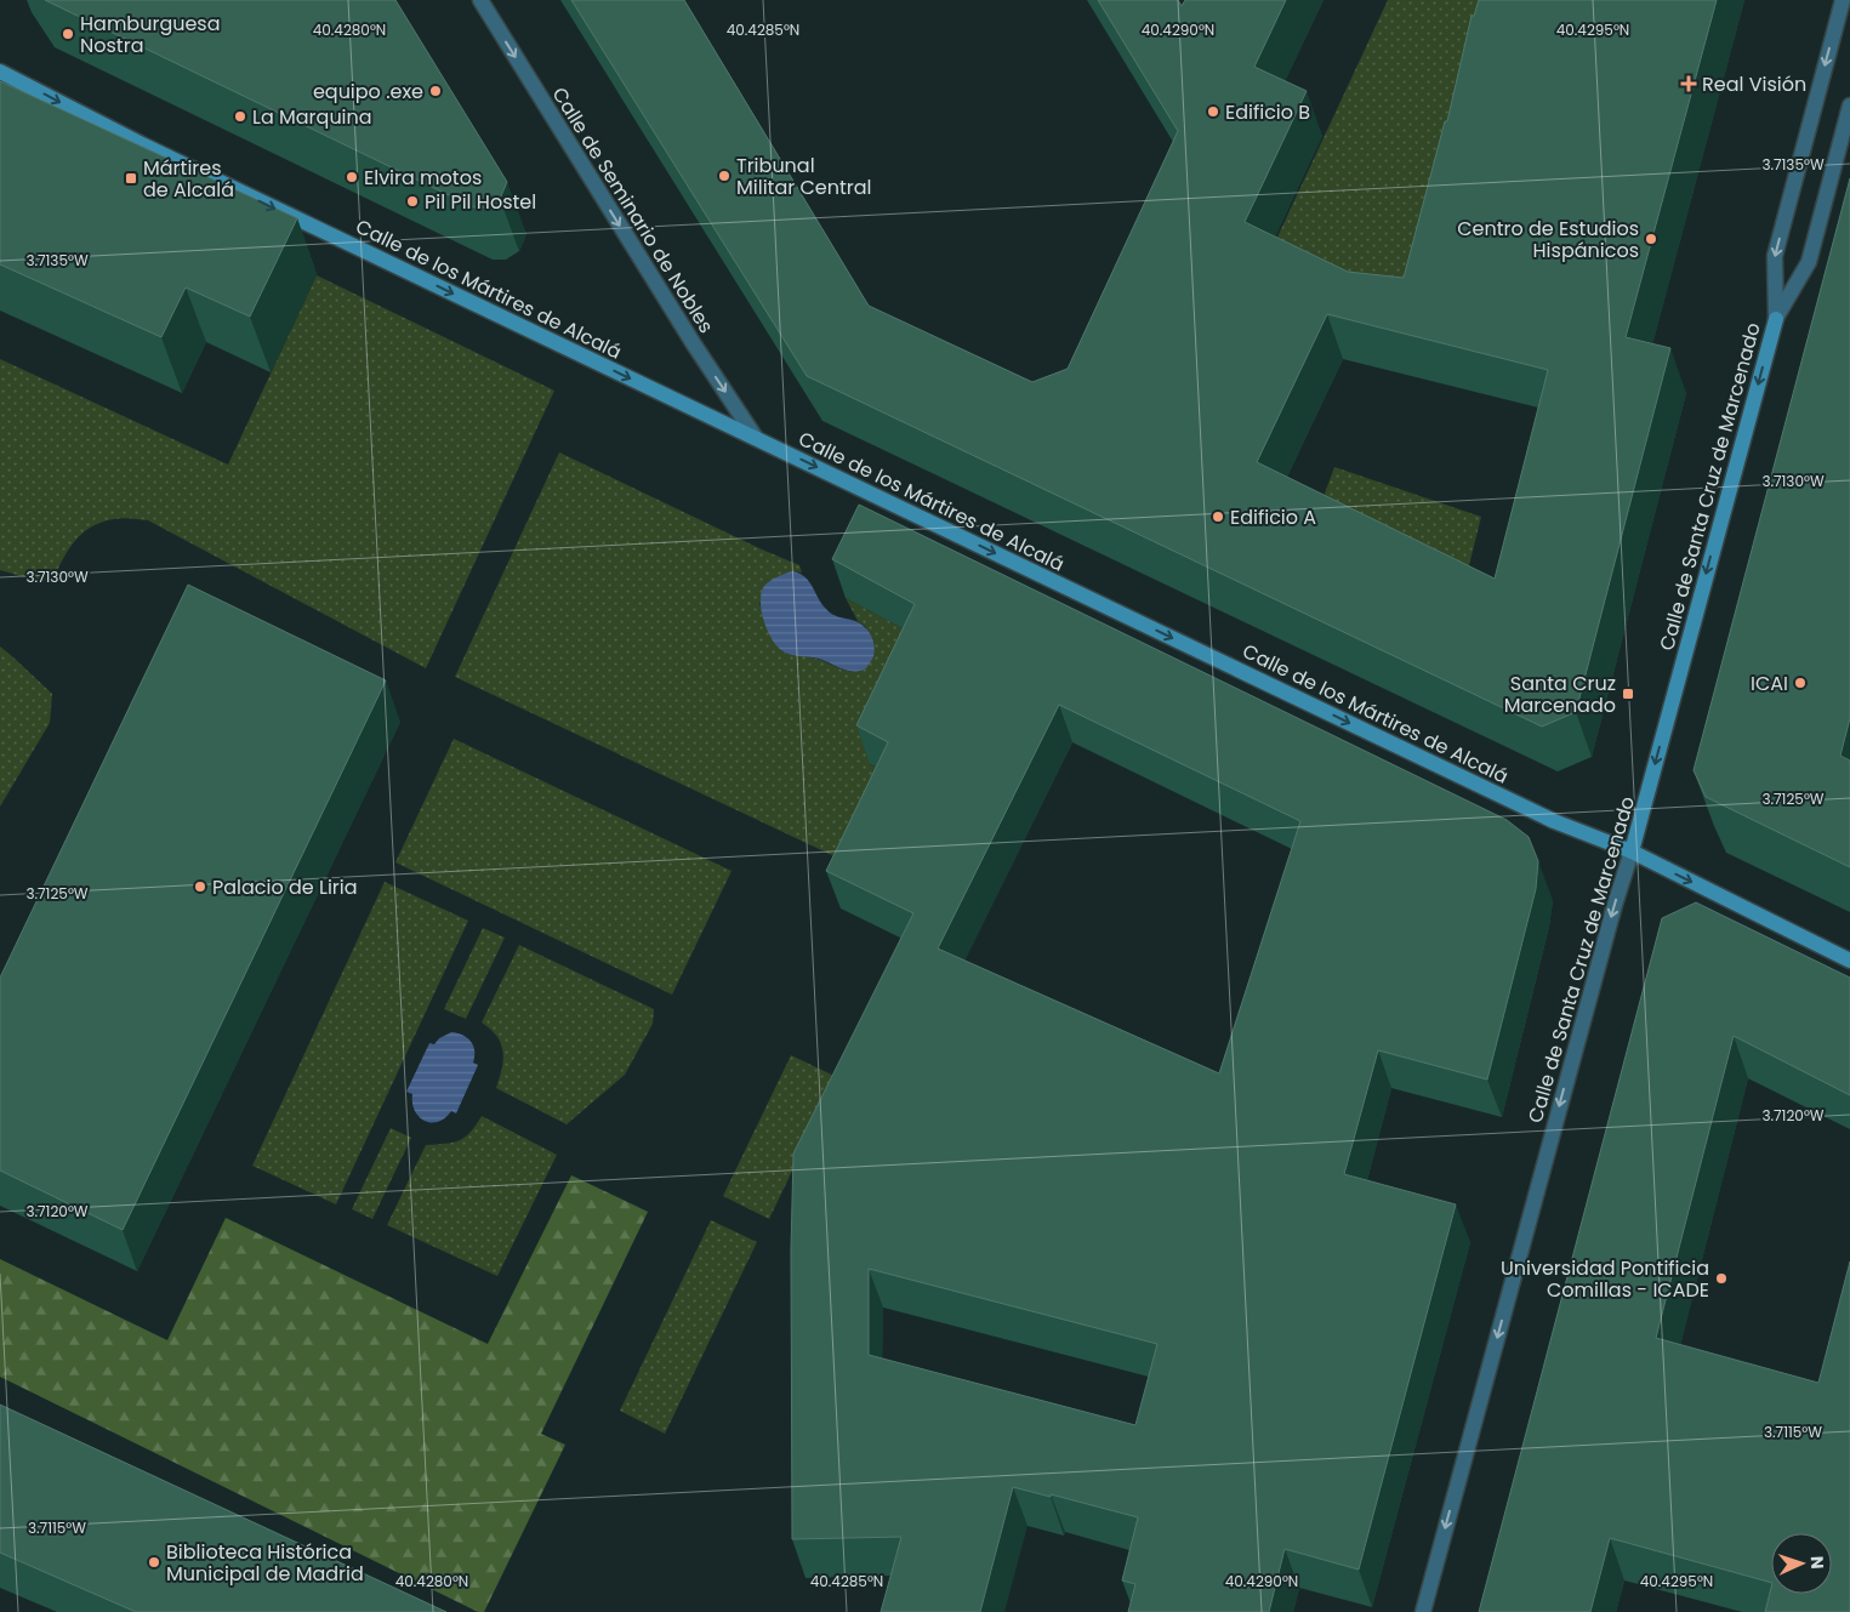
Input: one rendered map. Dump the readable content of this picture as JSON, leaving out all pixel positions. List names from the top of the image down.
{
  "streets": {
    "street": ["Calle de Seminario de Nobles", "Calle de los Mártires de Alcalá", "Calle de Santa Cruz de Marcenado"]
  },
  "crossings": [
    ["Calle de Seminario de Nobles", "Calle de los Mártires de Alcalá"],
    ["Calle de los Mártires de Alcalá", "Calle de Santa Cruz de Marcenado"]
  ],
  "one_way": ["Calle de Seminario de Nobles", "Calle de los Mártires de Alcalá", "Calle de Santa Cruz de Marcenado"],
  "places": {
    "other": [
      "Hamburguesa Nostra",
      "equipo .exe",
      "Edificio B",
      "La Marquina",
      "Tribunal Militar Central",
      "Elvira motos",
      "Pil Pil Hostel",
      "Centro de Estudios Hispánicos",
      "Edificio A",
      "ICAI",
      "Palacio de Liria",
      "Universidad Pontificia Comillas - ICADE",
      "Biblioteca Histórica Municipal de Madrid"
    ],
    "health": ["Real Visión"],
    "transit": ["Mártires de Alcalá", "Santa Cruz Marcenado"]
  },
  "north": "right",
  "coordinates": [
    "40.4280°N",
    "40.4285°N",
    "40.4290°N",
    "40.4295°N",
    "3.7135°W",
    "3.7130°W",
    "3.7125°W",
    "3.7120°W",
    "3.7115°W"
  ]
}
